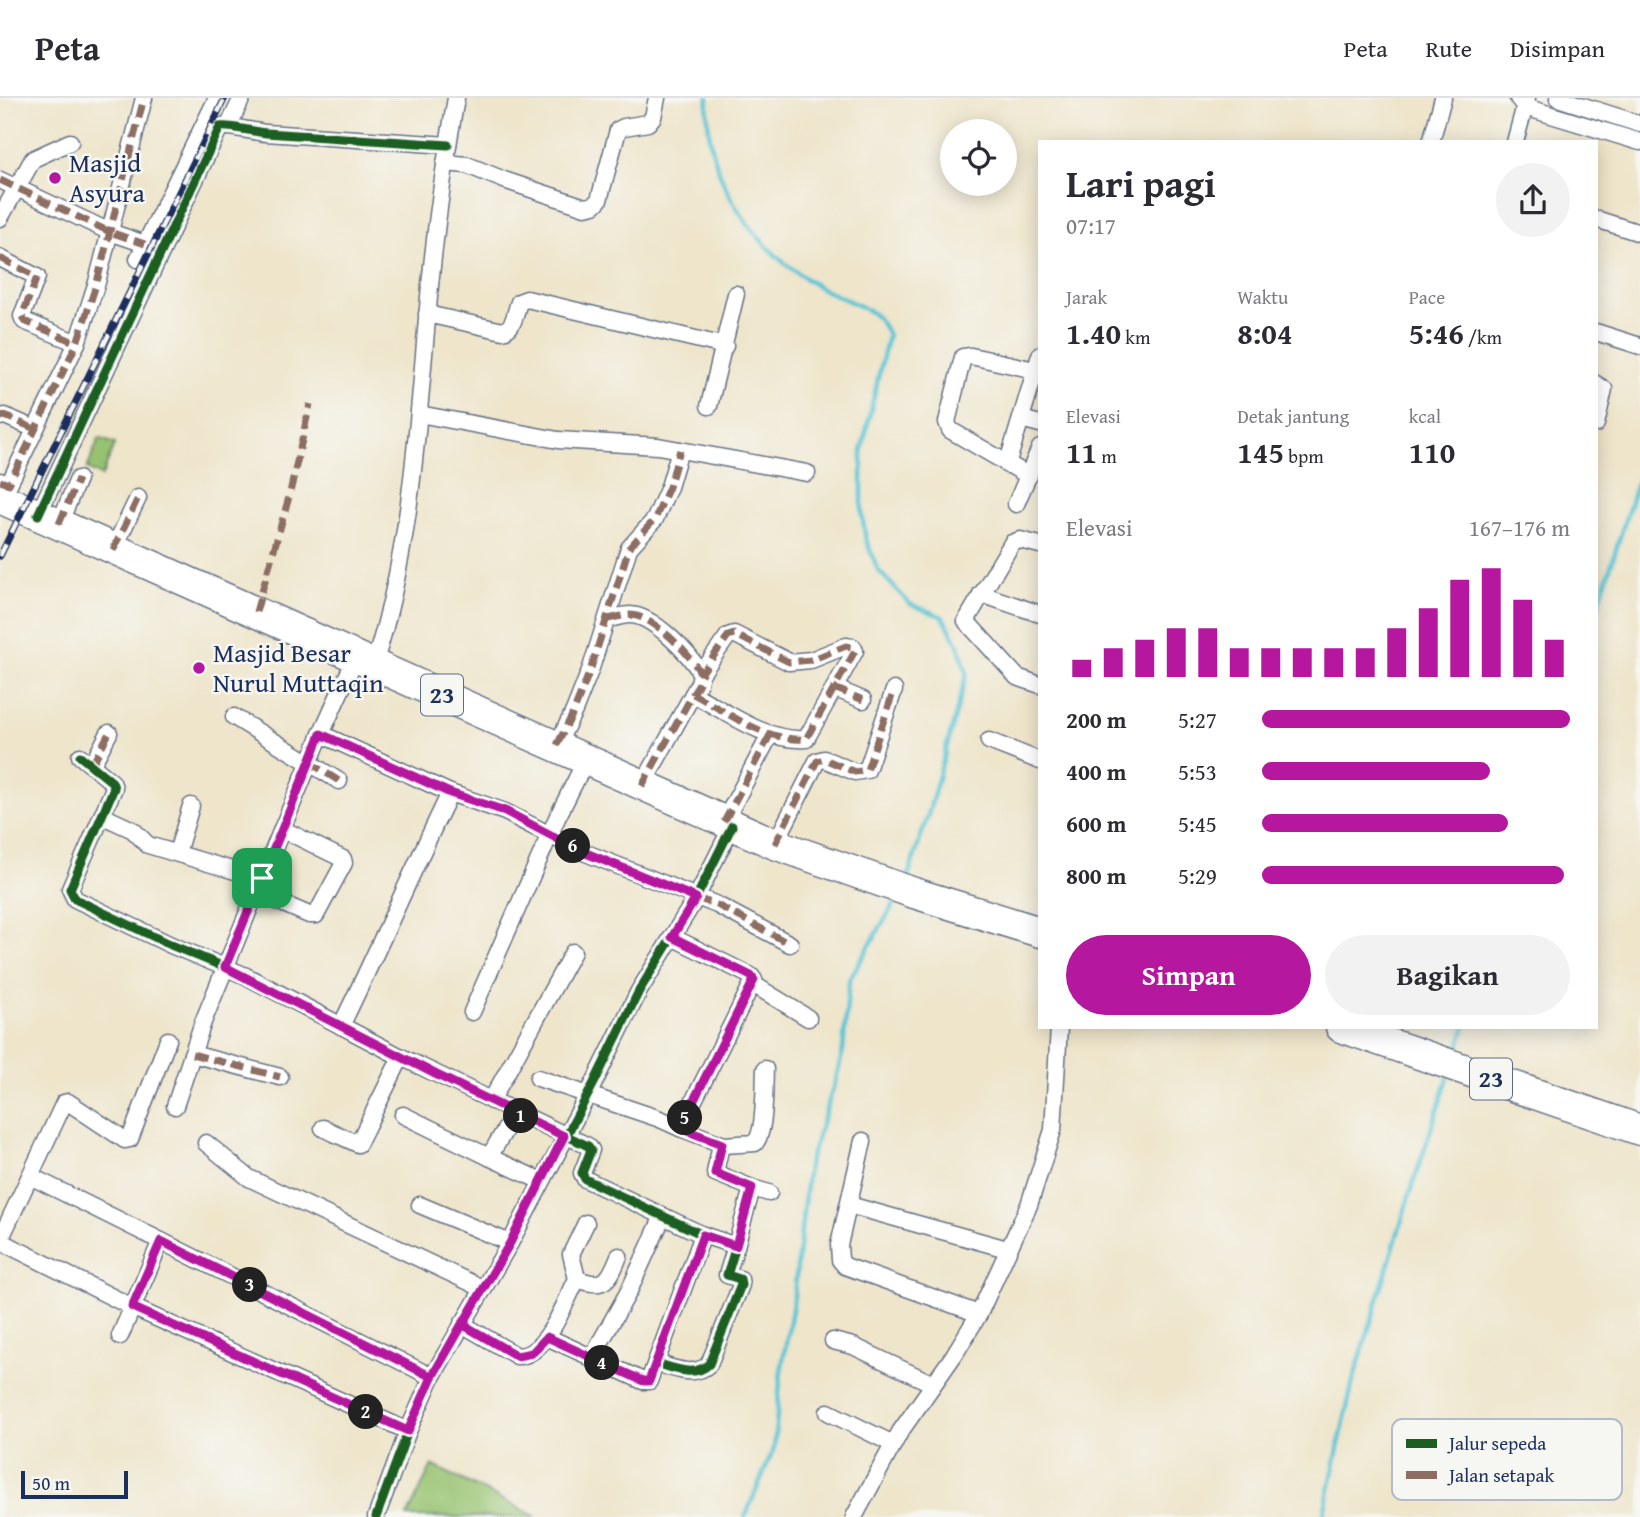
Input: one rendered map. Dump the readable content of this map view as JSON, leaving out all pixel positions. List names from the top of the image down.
{
  "streets": {
    "highway": ["23"]
  },
  "places": ["Masjid Asyura", "Masjid Besar Nurul Muttaqin"],
  "legend": ["Jalur sepeda", "Jalan setapak"],
  "scale_bar": "50 m",
  "page": {
    "header": "Peta",
    "nav": ["Peta", "Rute", "Disimpan"],
    "heading": ["Lari pagi", "07:17"],
    "stats": [
      ["Jarak", "1.40 km"],
      ["Waktu", "8:04"],
      ["Pace", "5:46 /km"],
      ["Elevasi", "11 m"],
      ["Detak jantung", "145 bpm"],
      ["kcal", "110"]
    ],
    "chart": ["Elevasi", "167–176 m"],
    "list": [
      {
        "name": "200 m",
        "note": "5:27"
      },
      {
        "name": "400 m",
        "note": "5:53"
      },
      {
        "name": "600 m",
        "note": "5:45"
      },
      {
        "name": "800 m",
        "note": "5:29"
      }
    ],
    "pins": [
      "6",
      "1",
      "5",
      "3",
      "4",
      "2"
    ],
    "buttons": ["Simpan", "Bagikan"],
    "scale": "50 m"
  }
}
